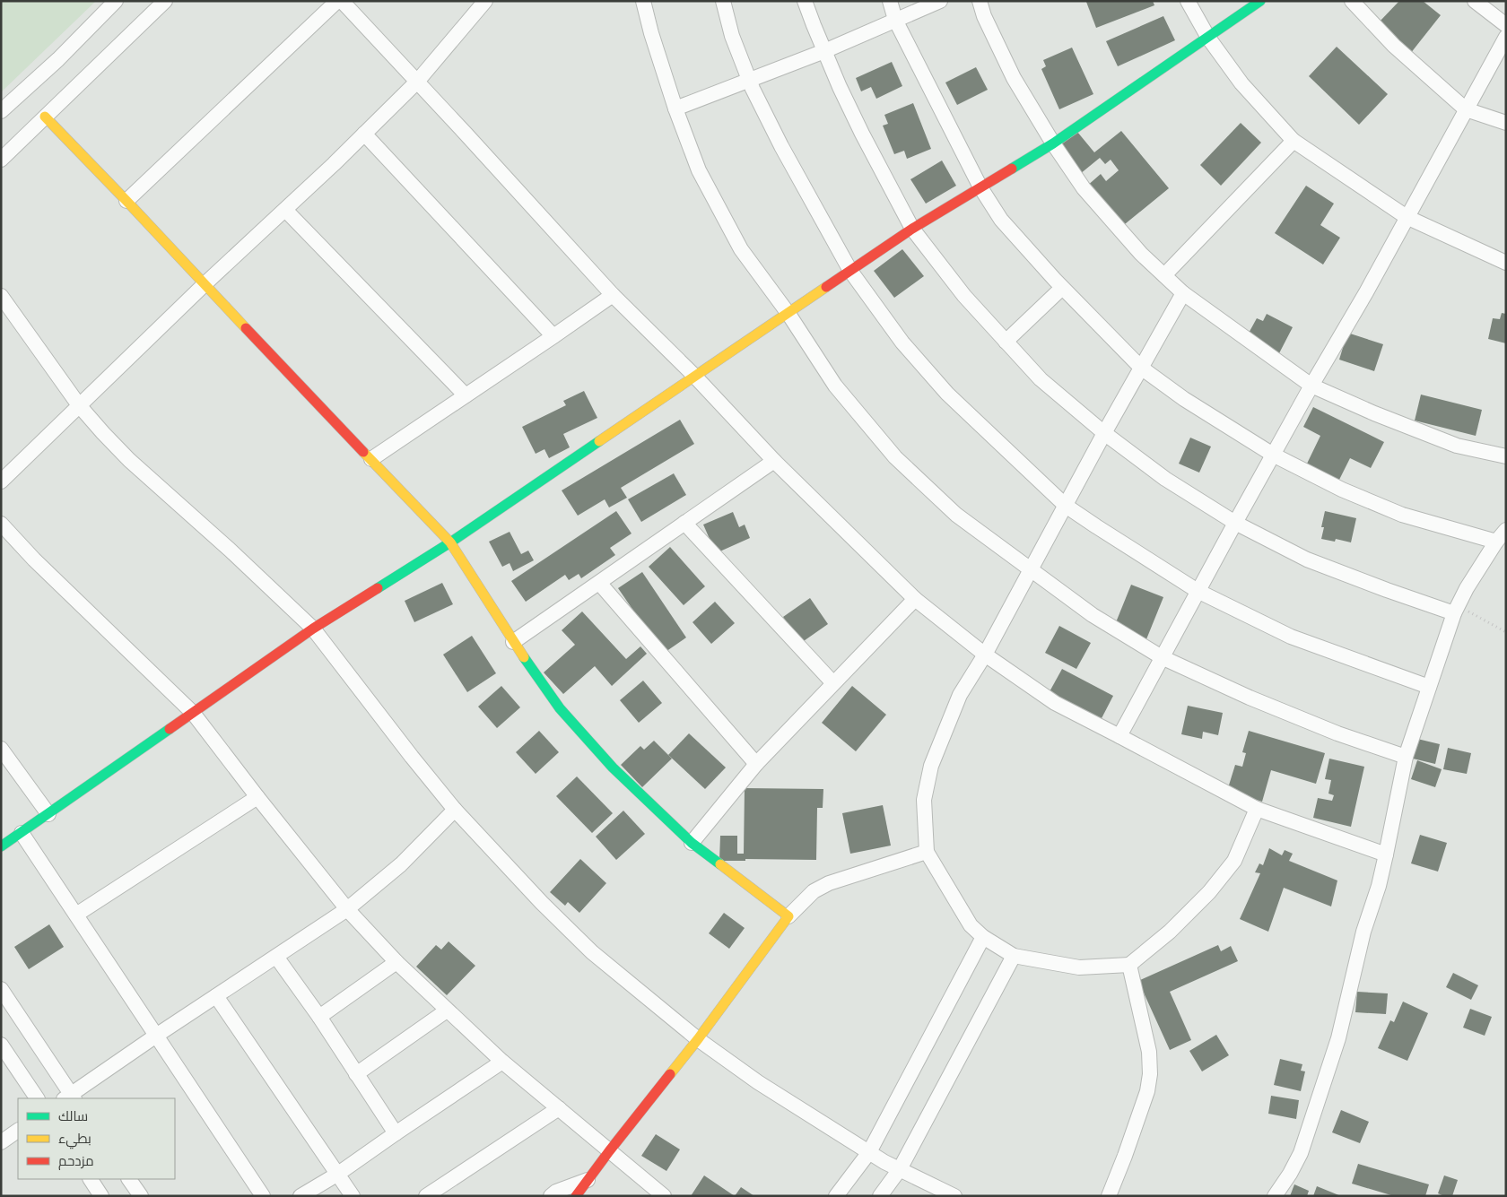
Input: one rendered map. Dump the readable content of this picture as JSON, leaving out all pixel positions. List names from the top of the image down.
{
  "legend": ["سالك", "بطيء", "مزدحم"]
}
